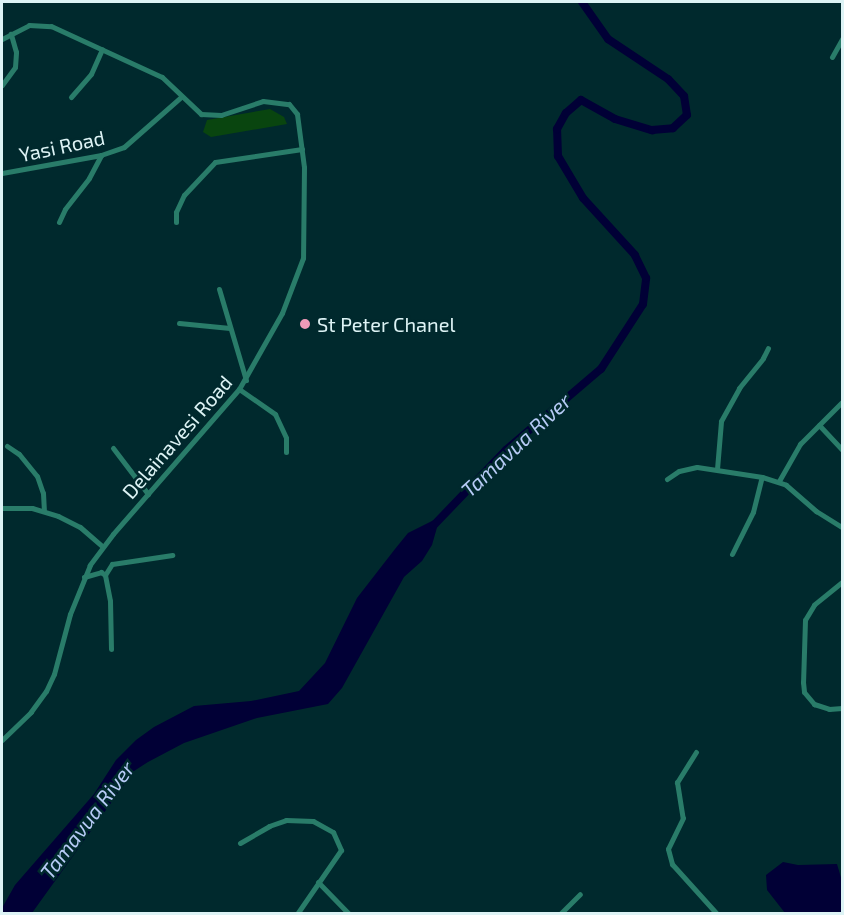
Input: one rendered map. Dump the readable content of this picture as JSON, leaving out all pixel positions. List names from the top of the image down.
{
  "streets": {
    "street": ["Yasi Road", "Delainavesi Road"]
  },
  "crossings": [
    ["Yasi Road", "Delainavesi Road"]
  ],
  "water": ["Tamavua River"],
  "places": ["St Peter Chanel"]
}
